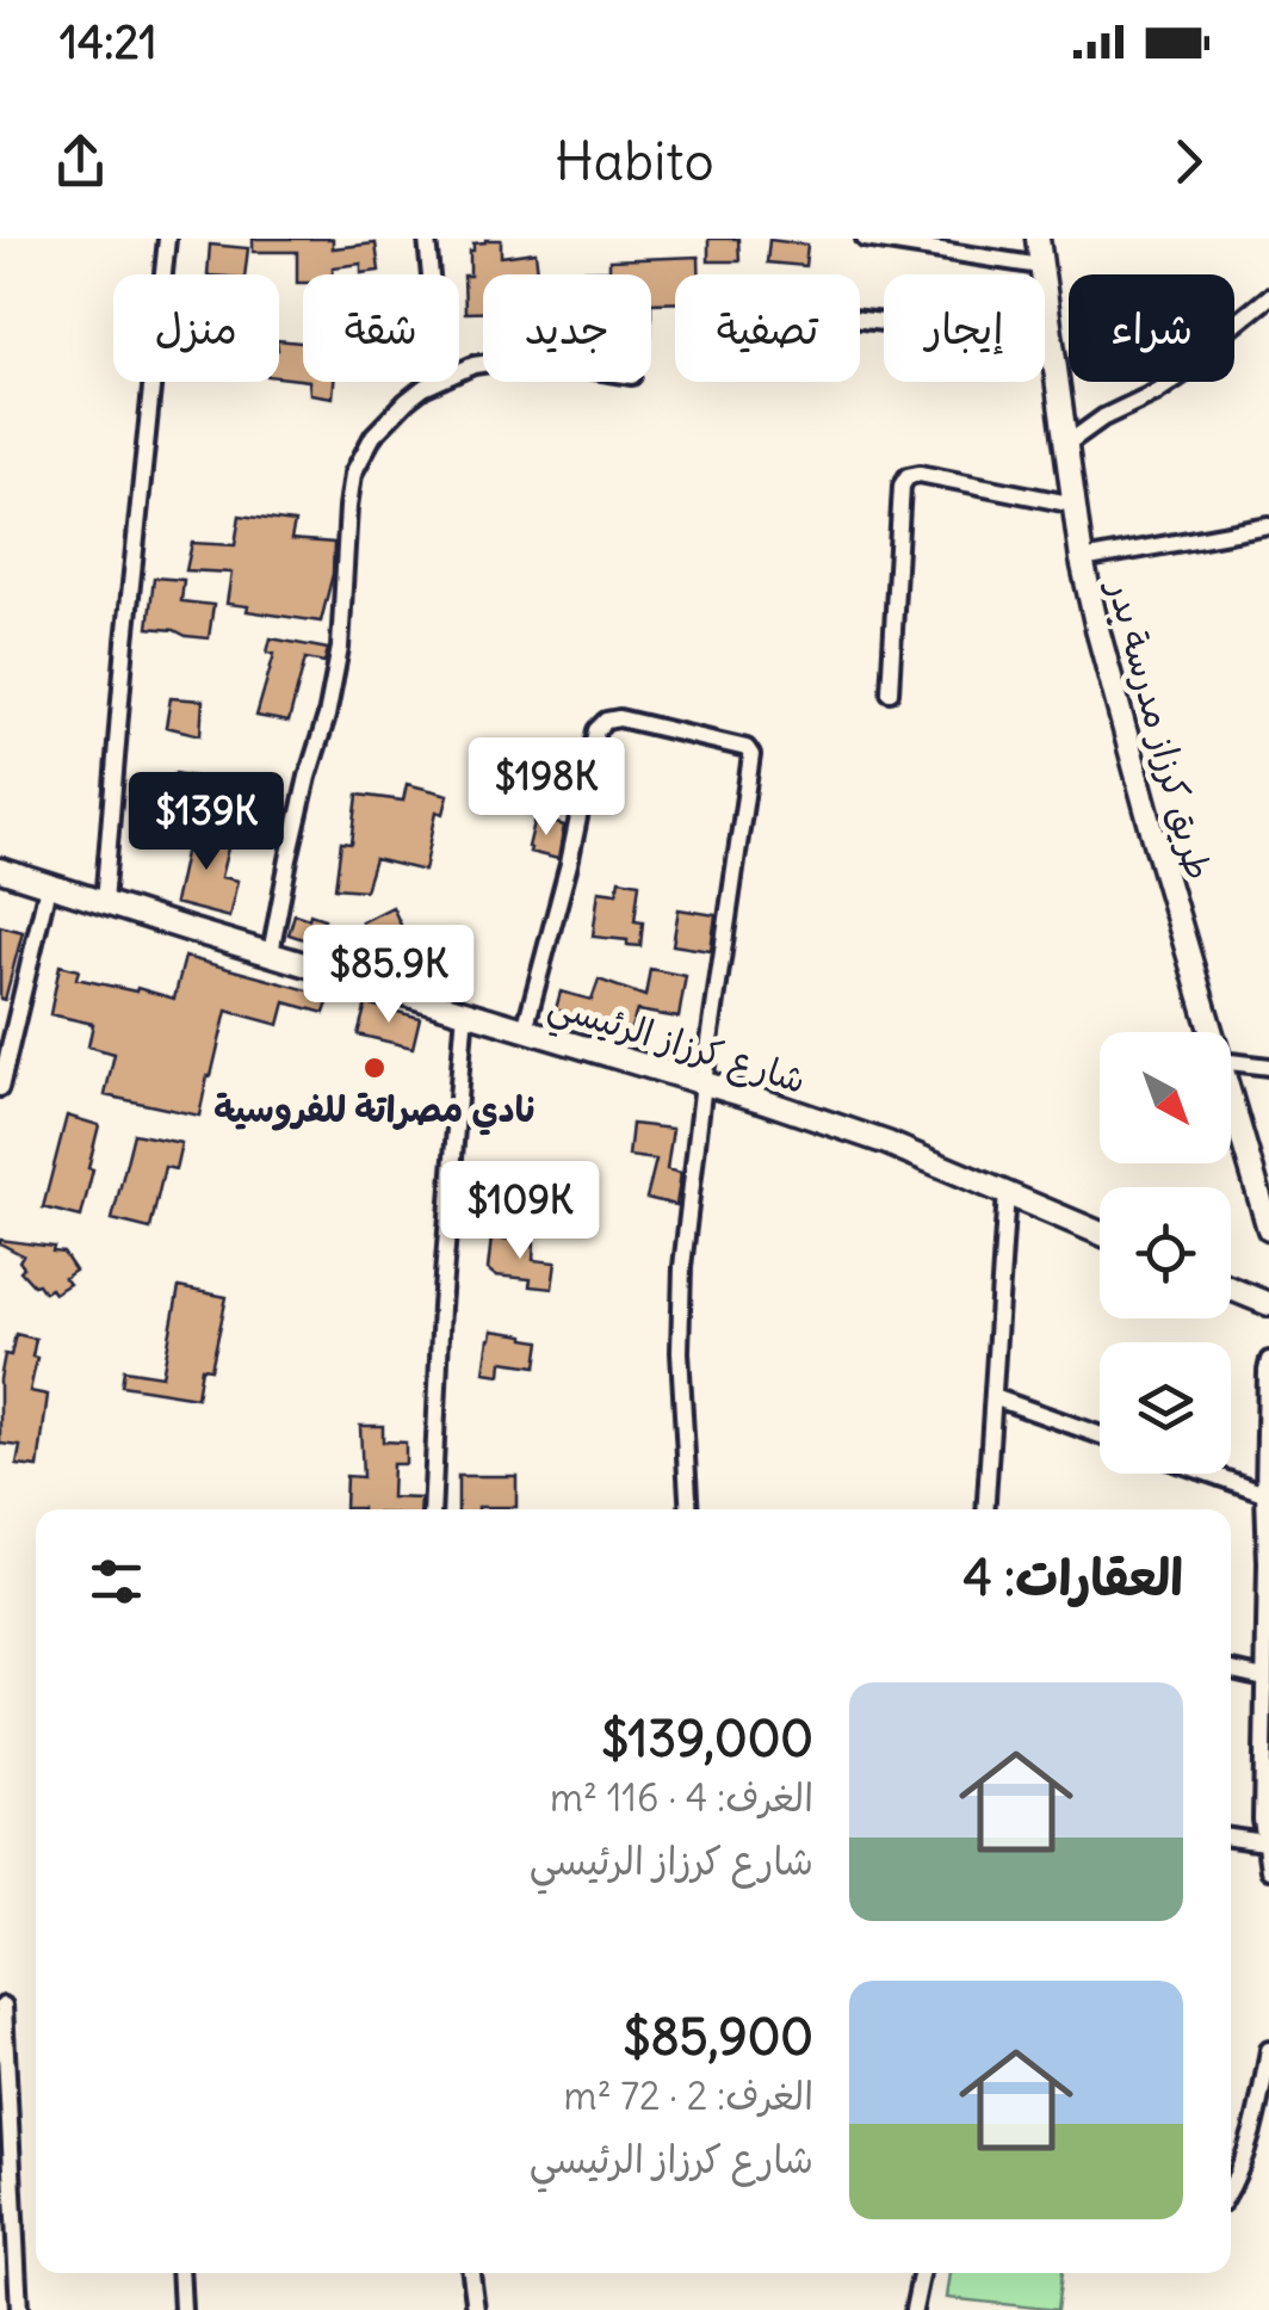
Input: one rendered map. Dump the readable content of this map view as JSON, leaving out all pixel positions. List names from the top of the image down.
{
  "streets": {
    "street": ["طريق كرزاز مدرسة بدر", "شارع كرزاز الرئيسي"]
  },
  "places": ["نادي مصراتة للفروسية"],
  "north": "bottom right",
  "page": {
    "status": "14:21",
    "header": "Habito",
    "chip": [
      "شراء",
      "إيجار",
      "تصفية",
      "جديد",
      "شقة",
      "منزل"
    ],
    "price": [
      "$198K",
      "$139K",
      "$85.9K",
      "$109K"
    ],
    "heading": "العقارات: 4",
    "list": [
      {
        "name": "$139,000",
        "note": "الغرف: 4 · 116 m² · شارع كرزاز الرئيسي"
      },
      {
        "name": "$85,900",
        "note": "الغرف: 2 · 72 m² · شارع كرزاز الرئيسي"
      }
    ]
  }
}
